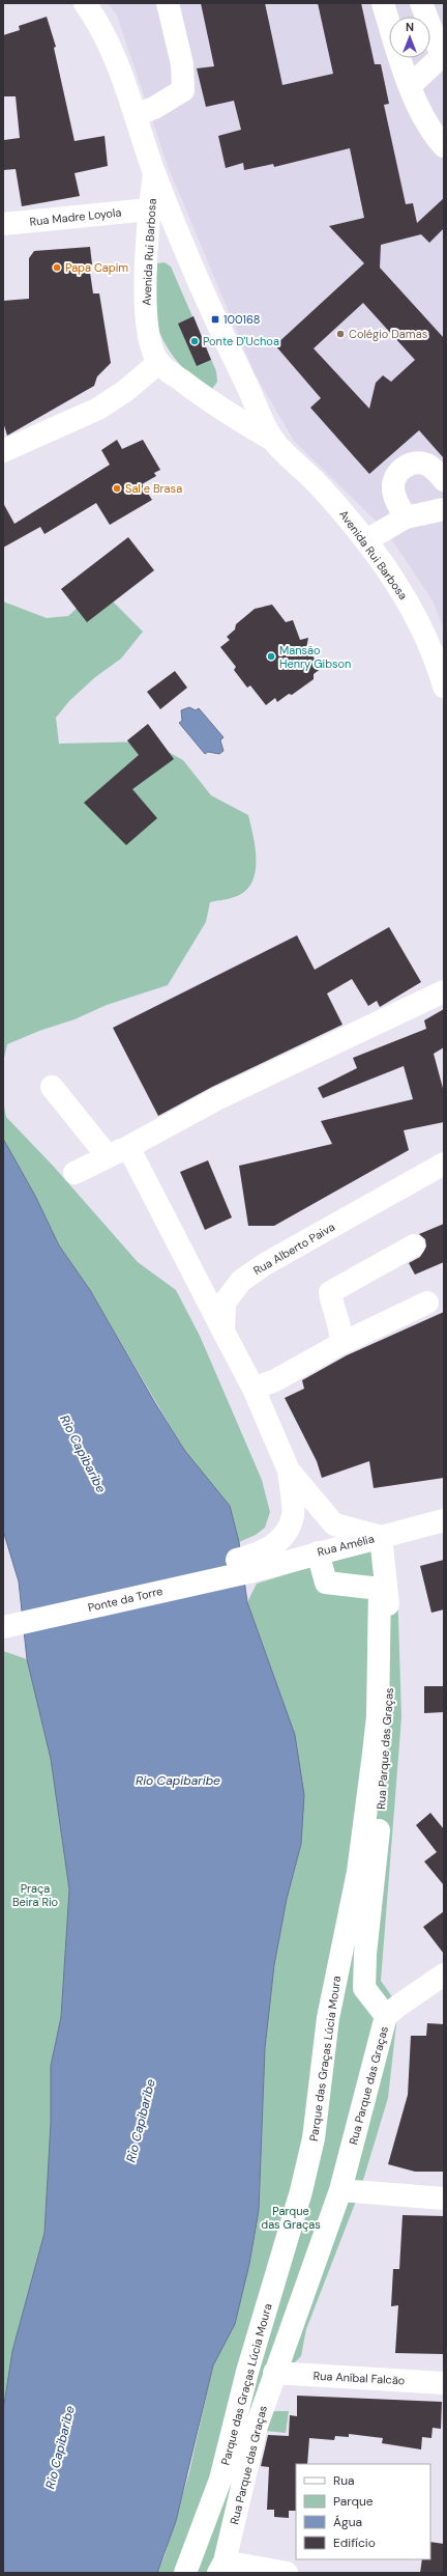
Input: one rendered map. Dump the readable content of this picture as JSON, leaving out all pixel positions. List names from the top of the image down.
{
  "streets": {
    "street": [
      "Rua Madre Loyola",
      "Avenida Rui Barbosa",
      "Rua Alberto Paiva",
      "Rua Amélia",
      "Ponte da Torre",
      "Rua Parque das Graças",
      "Parque das Graças Lúcia Moura",
      "Rua Aníbal Falcão"
    ]
  },
  "crossings": [
    ["Rua Madre Loyola", "Avenida Rui Barbosa"],
    ["Rua Alberto Paiva", "Rua Amélia"],
    ["Rua Alberto Paiva", "Ponte da Torre"],
    ["Rua Alberto Paiva", "Rua Parque das Graças"],
    ["Rua Amélia", "Ponte da Torre"],
    ["Rua Amélia", "Rua Parque das Graças"],
    ["Rua Amélia", "Parque das Graças Lúcia Moura"],
    ["Rua Parque das Graças", "Rua Aníbal Falcão"]
  ],
  "water": ["Rio Capibaribe"],
  "parks": ["Praça Beira Rio", "Parque das Graças"],
  "places": {
    "other": [
      "Papa Capim",
      "Colégio Damas",
      "Ponte D'Uchoa",
      "Sal e Brasa",
      "Mansão Henry Gibson"
    ],
    "transit": ["100168"]
  },
  "legend": [
    "Rua",
    "Parque",
    "Água",
    "Edifício"
  ],
  "north": "top"
}
